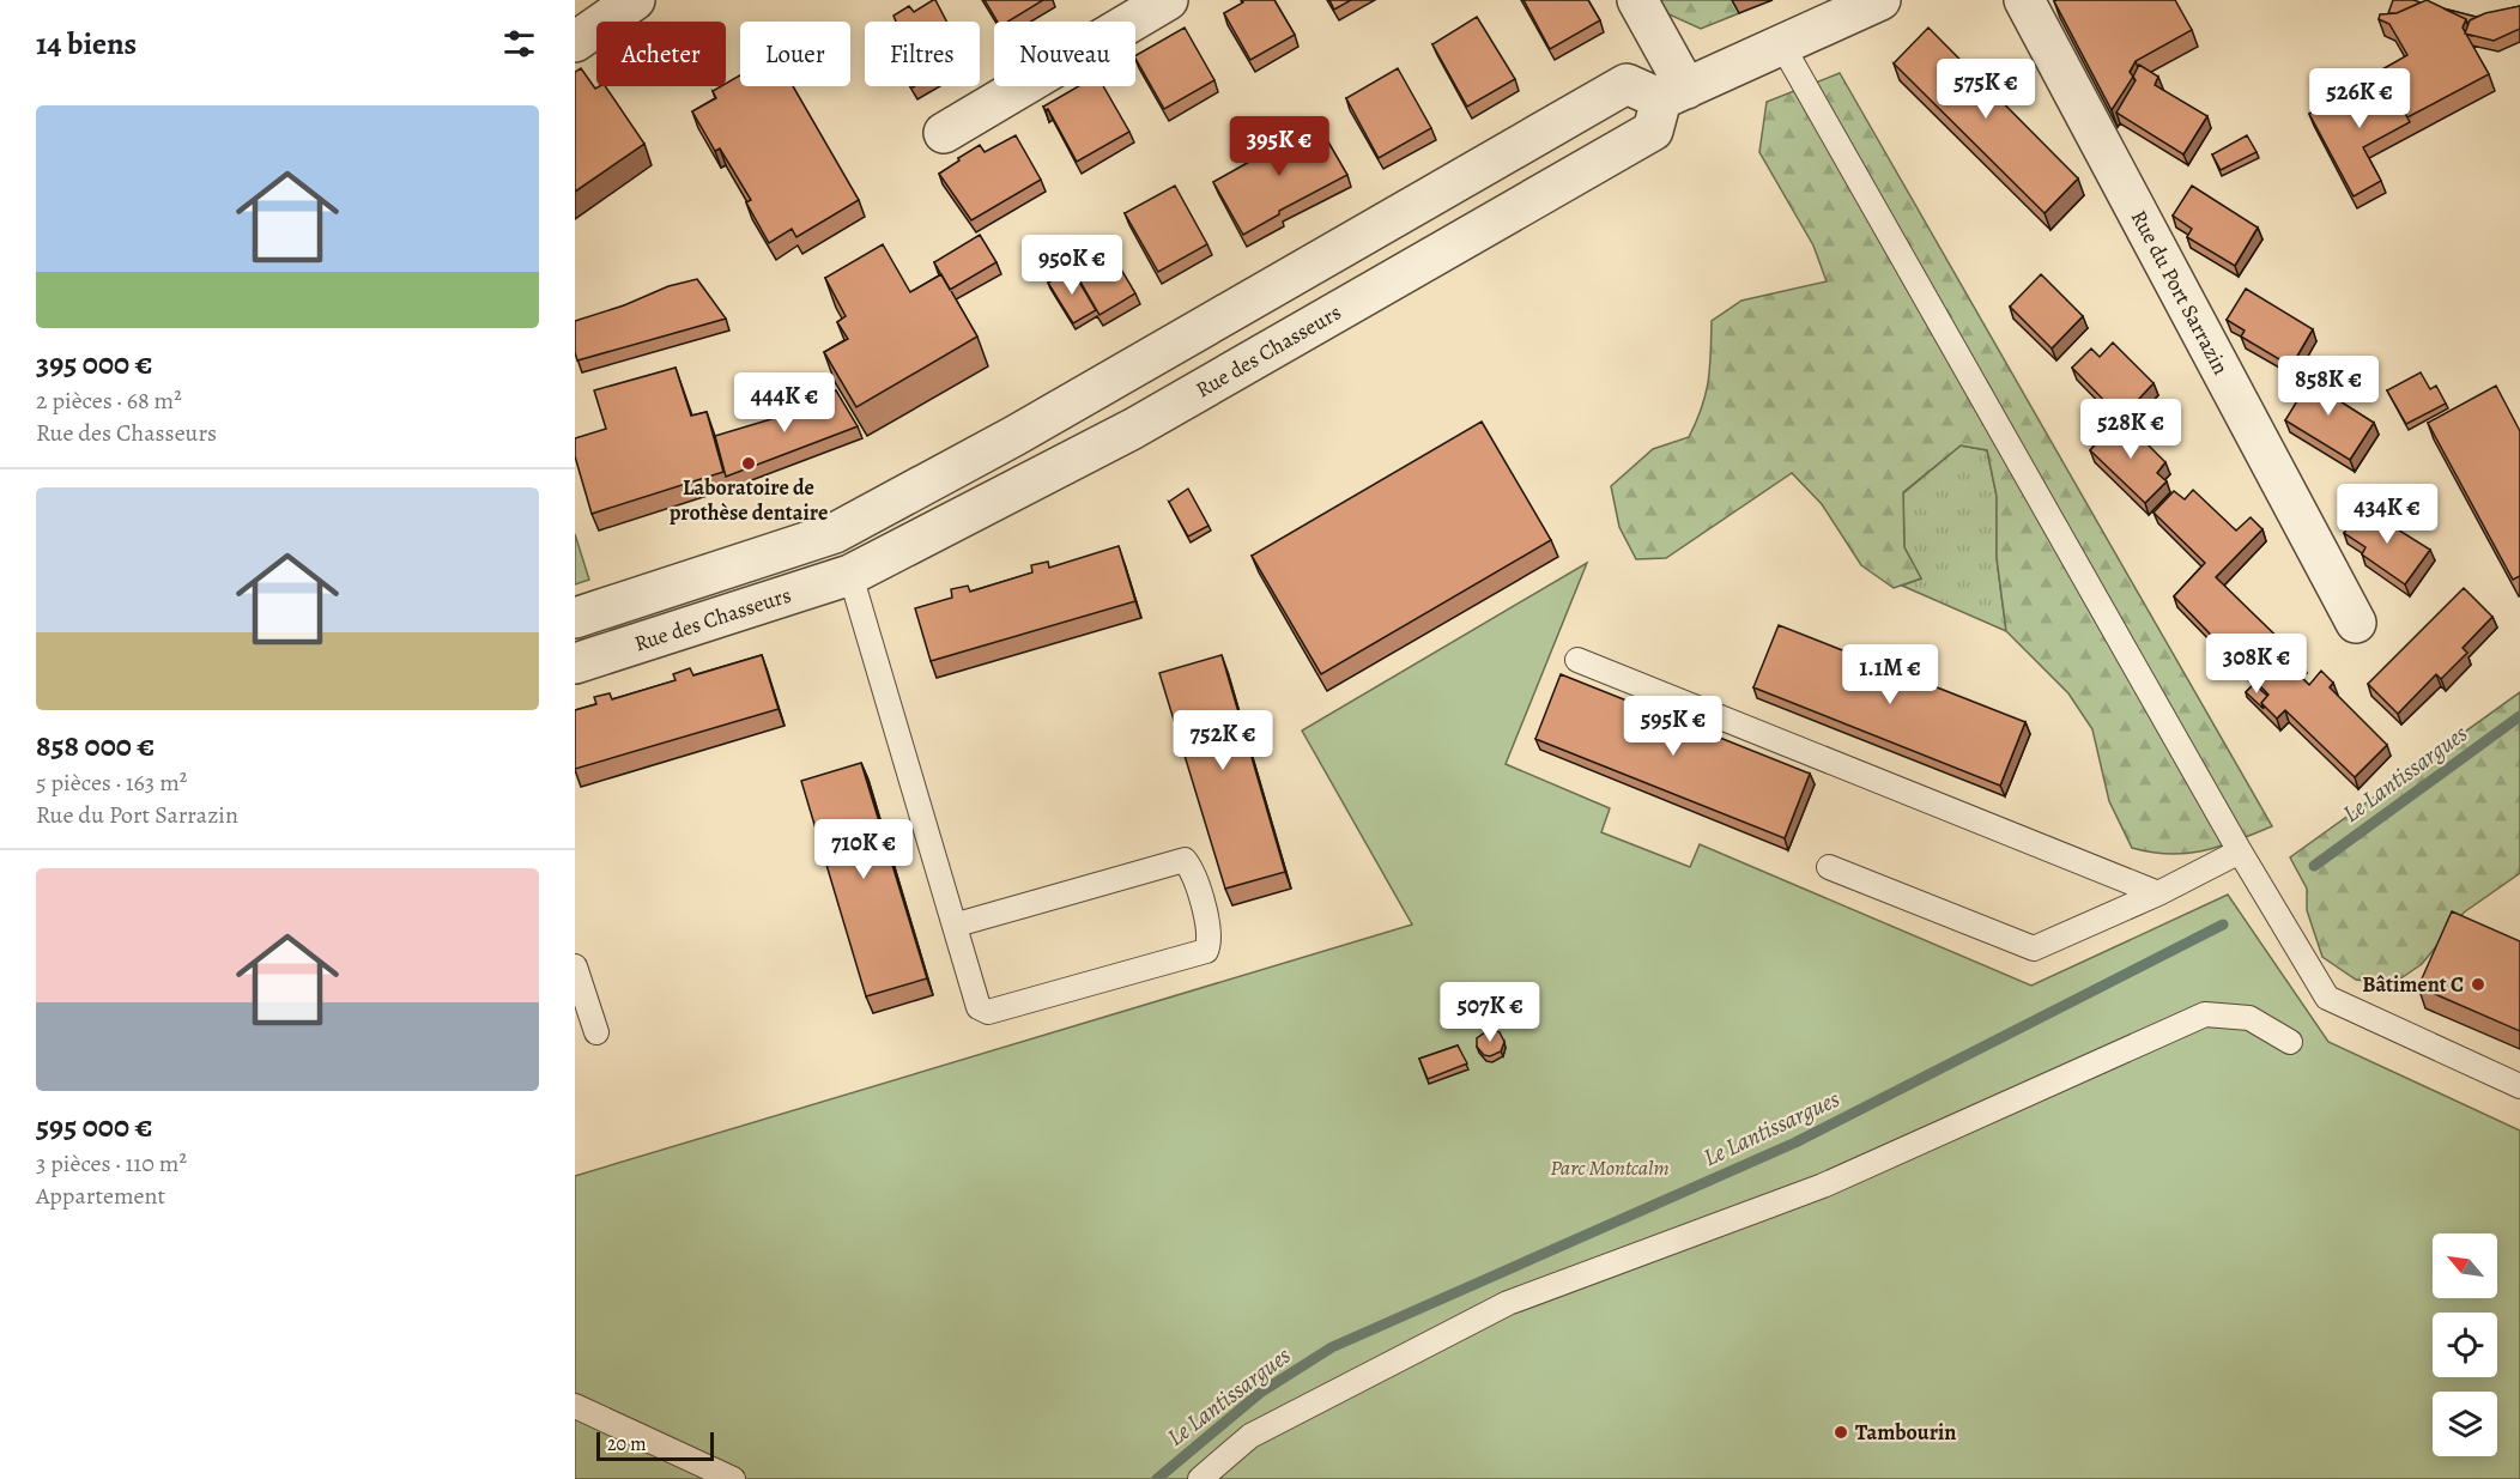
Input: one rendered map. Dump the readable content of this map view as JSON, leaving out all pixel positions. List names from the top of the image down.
{
  "streets": {
    "street": ["Rue du Port Sarrazin", "Rue des Chasseurs"]
  },
  "water": ["Le Lantissargues"],
  "parks": ["Parc Montcalm"],
  "places": ["Laboratoire de prothèse dentaire", "Bâtiment C", "Tambourin"],
  "scale_bar": "20 m",
  "north": "top left",
  "page": {
    "heading": "14 biens",
    "chip": [
      "Acheter",
      "Louer",
      "Filtres",
      "Nouveau"
    ],
    "price": [
      "575K €",
      "526K €",
      "395K €",
      "950K €",
      "858K €",
      "444K €",
      "528K €",
      "434K €",
      "308K €",
      "1.1M €",
      "595K €",
      "752K €",
      "710K €",
      "507K €"
    ],
    "list": [
      {
        "name": "395 000 €",
        "note": "2 pièces · 68 m² · Rue des Chasseurs"
      },
      {
        "name": "858 000 €",
        "note": "5 pièces · 163 m² · Rue du Port Sarrazin"
      },
      {
        "name": "595 000 €",
        "note": "3 pièces · 110 m² · Appartement"
      }
    ],
    "scale": "20 m"
  }
}
